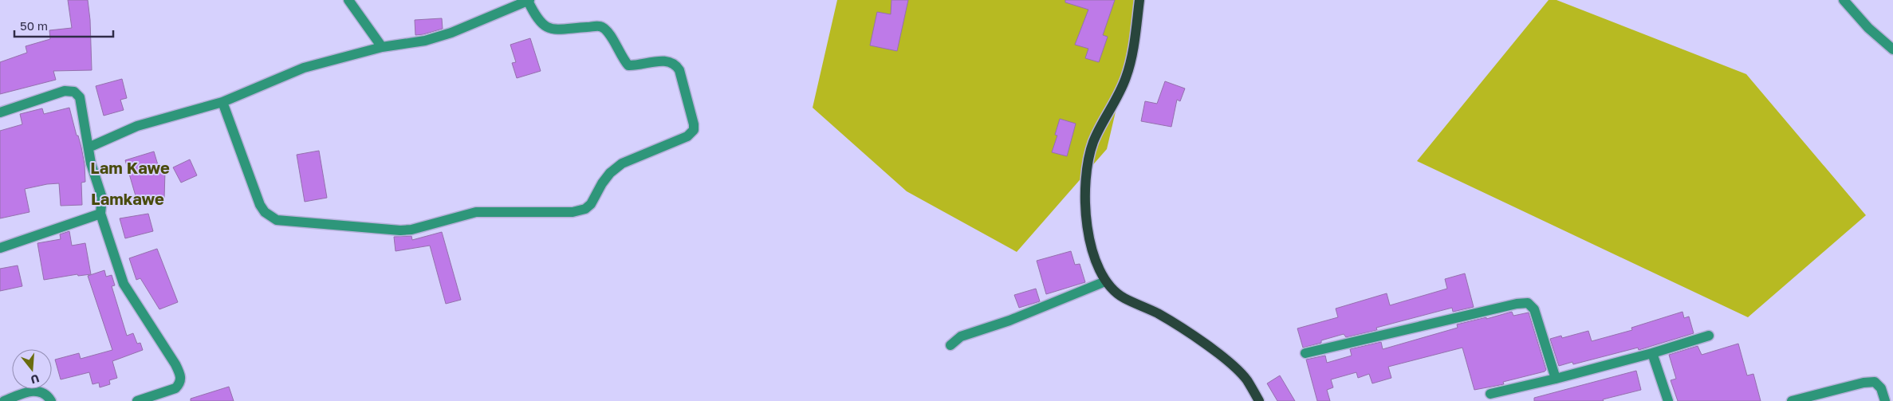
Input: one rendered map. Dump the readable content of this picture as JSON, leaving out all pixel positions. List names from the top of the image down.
{
  "districts": ["Lam Kawe", "Lamkawe"],
  "scale_bar": "50 m",
  "north": "bottom"
}
